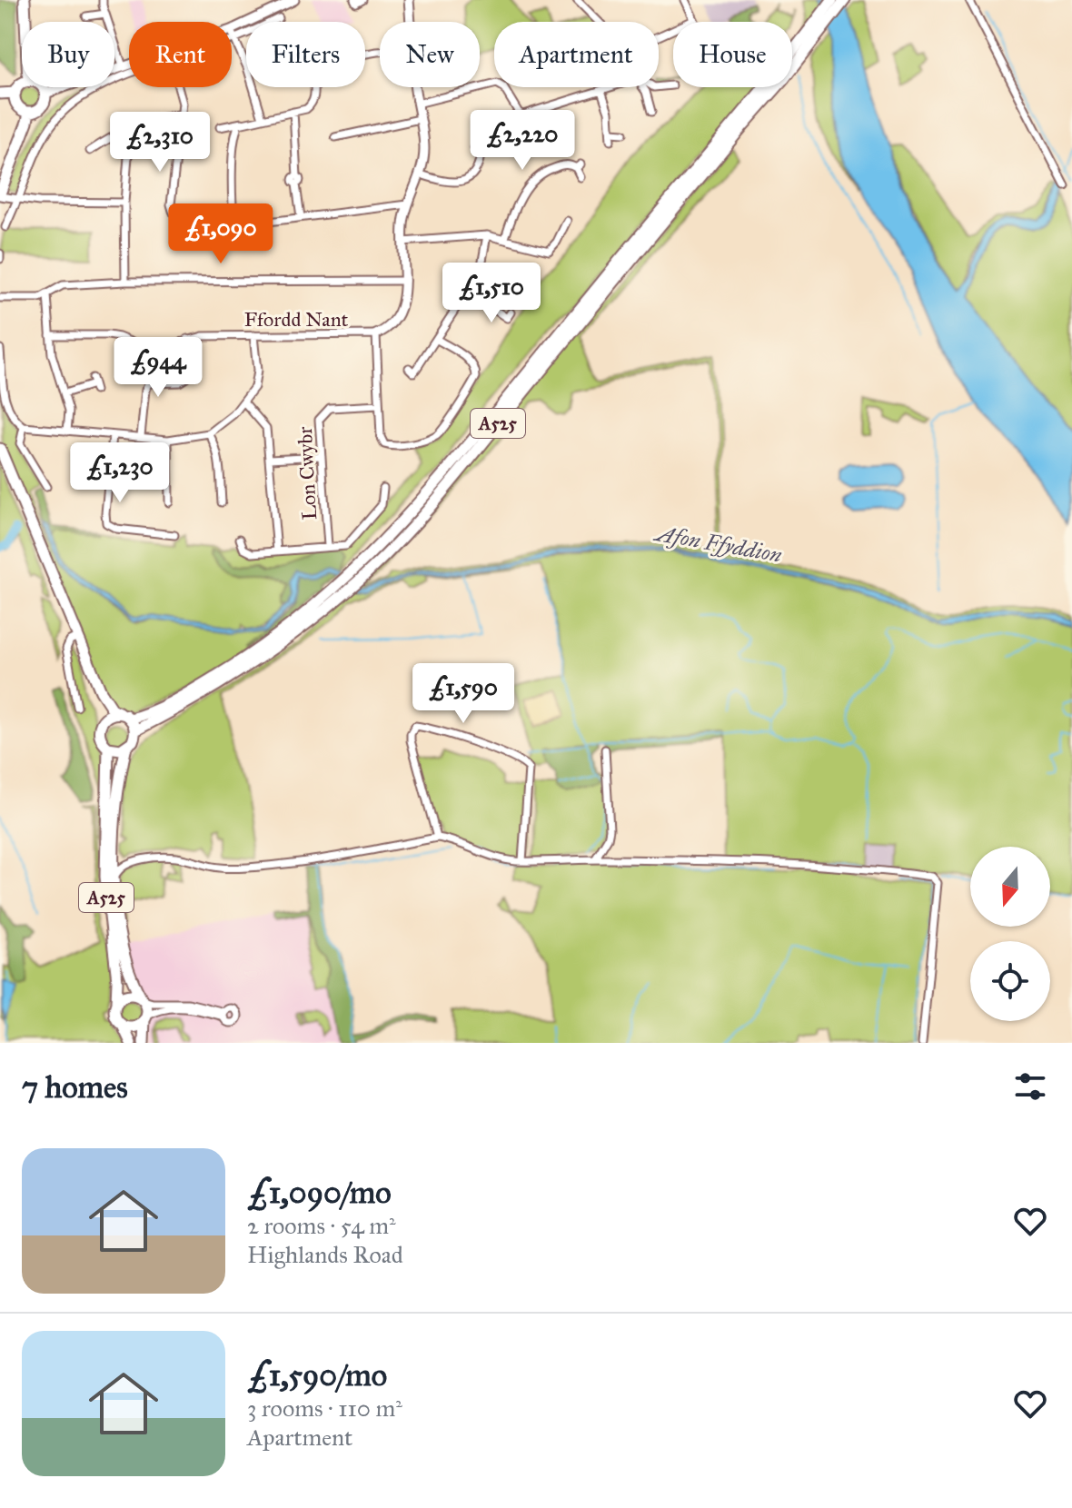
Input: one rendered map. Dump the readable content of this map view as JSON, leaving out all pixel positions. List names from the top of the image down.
{
  "streets": {
    "main road": ["A525"],
    "street": ["Ffordd Nant", "Lon Cwybr"]
  },
  "water": ["Afon Ffyddion"],
  "north": "bottom",
  "page": {
    "chip": [
      "Buy",
      "Rent",
      "Filters",
      "New",
      "Apartment",
      "House"
    ],
    "price": [
      "£2,220",
      "£2,310",
      "£1,090",
      "£1,510",
      "£944",
      "£1,230",
      "£1,590"
    ],
    "heading": "7 homes",
    "list": [
      {
        "name": "£1,090/mo",
        "note": "2 rooms · 54 m² · Highlands Road"
      },
      {
        "name": "£1,590/mo",
        "note": "3 rooms · 110 m² · Apartment"
      }
    ]
  }
}
